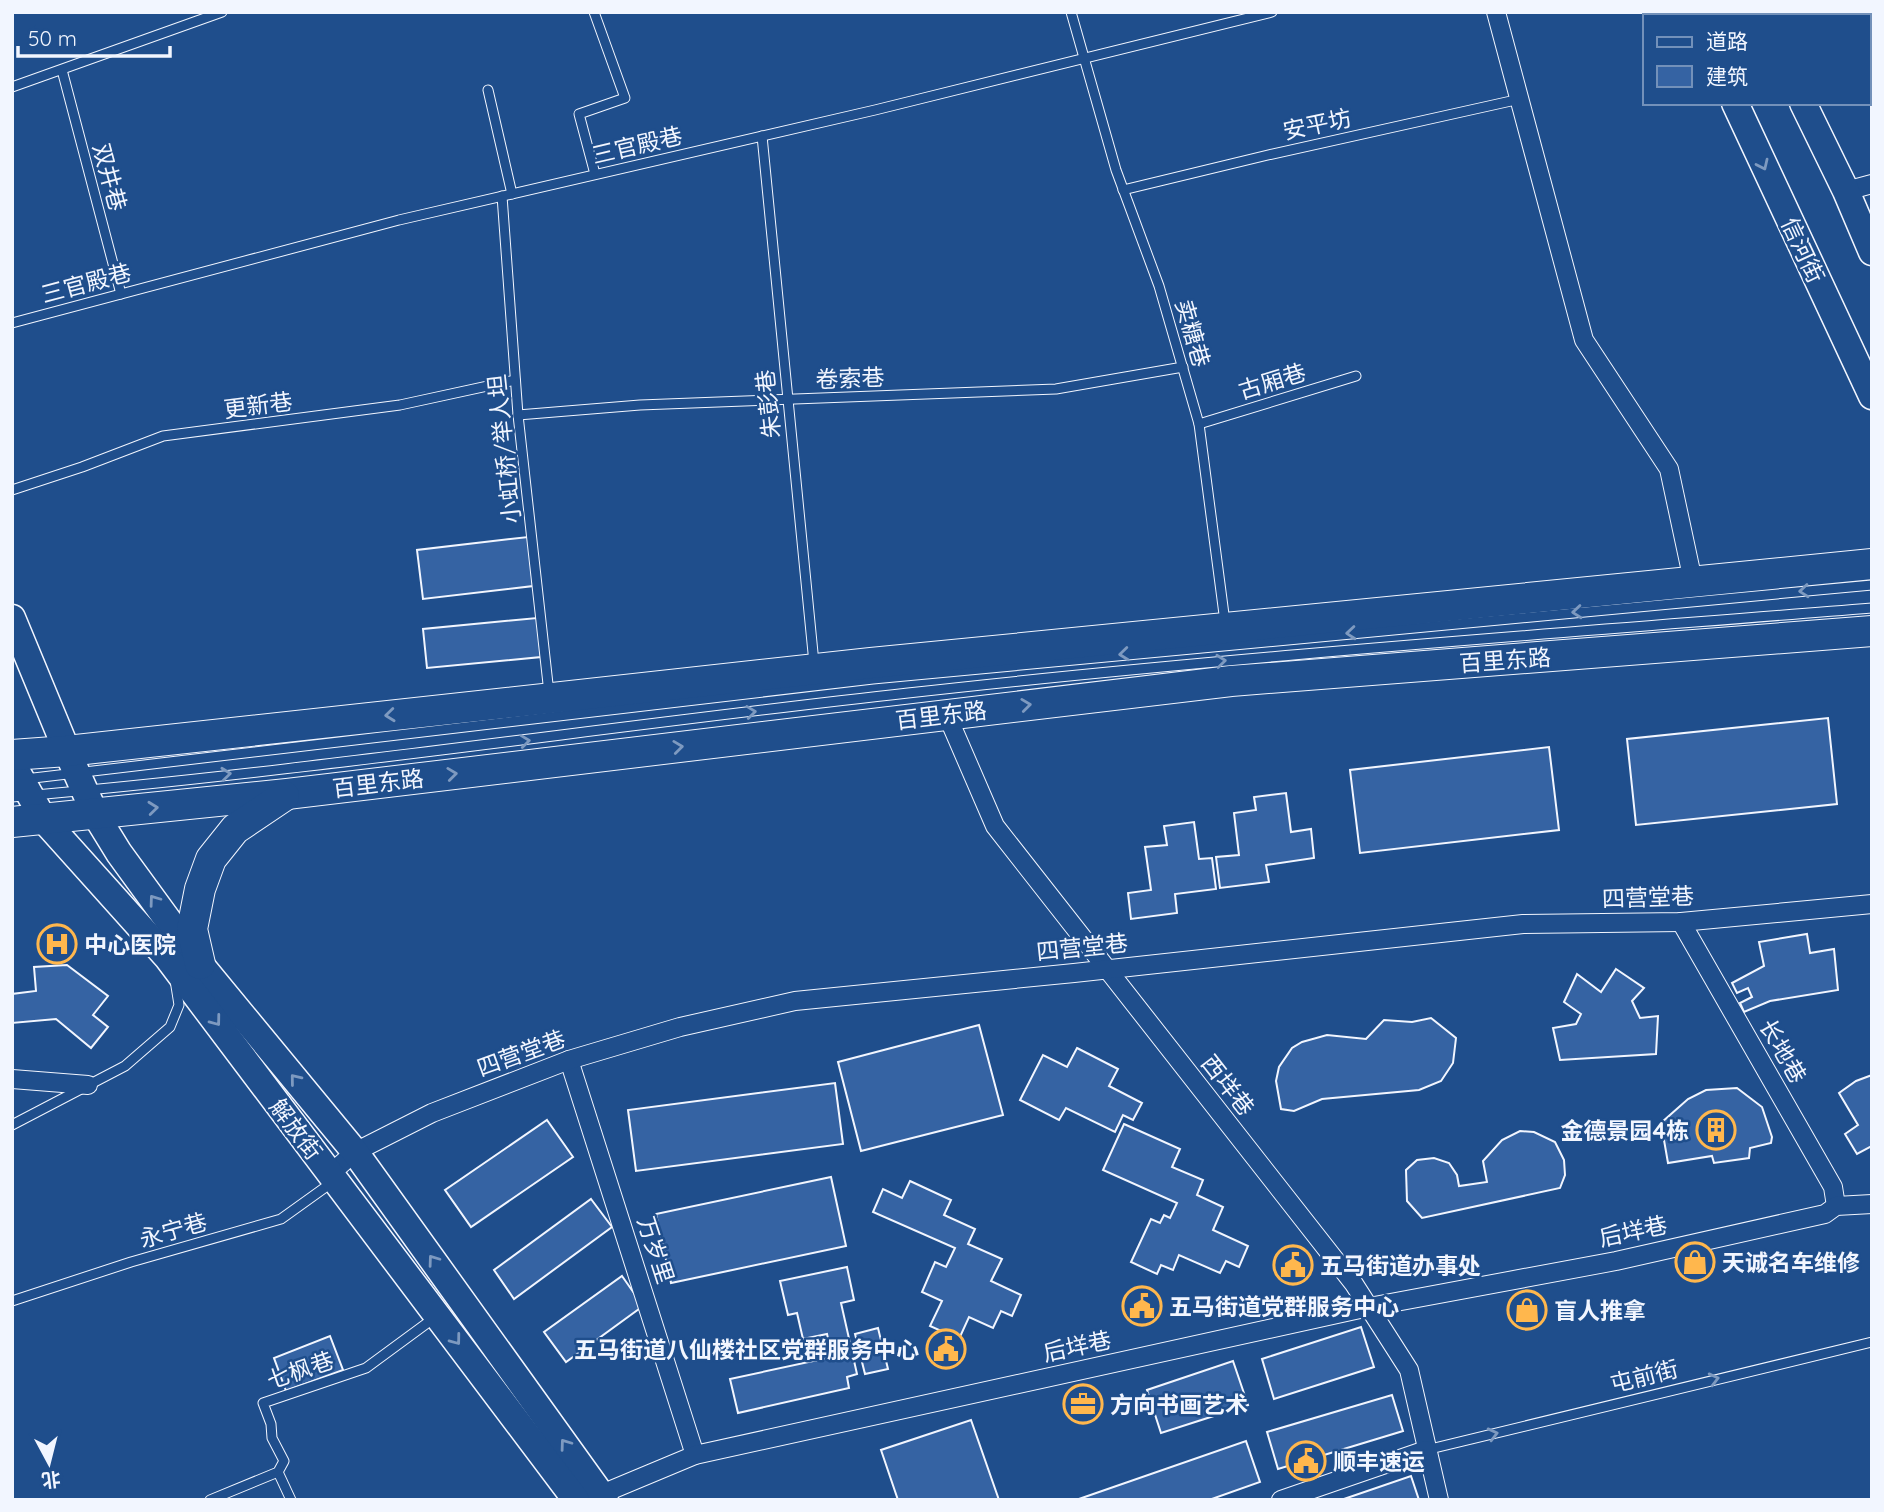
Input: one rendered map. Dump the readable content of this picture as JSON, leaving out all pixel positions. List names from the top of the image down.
{
  "streets": {
    "main road": ["信河街", "百里东路", "解放街"],
    "street": [
      "四营堂巷",
      "长地巷",
      "西垟巷",
      "后垟巷",
      "万岁里"
    ],
    "lane": [
      "安平坊",
      "三官殿巷",
      "双井巷",
      "卖糖巷",
      "卷索巷",
      "古厢巷",
      "朱彭巷",
      "更新巷",
      "小虹桥/举人坦",
      "永宁巷",
      "七枫巷",
      "屯前街"
    ]
  },
  "crossings": [
    ["安平坊", "卖糖巷"],
    ["三官殿巷", "双井巷"],
    ["三官殿巷", "卖糖巷"],
    ["三官殿巷", "朱彭巷"],
    ["三官殿巷", "小虹桥/举人坦"],
    ["卖糖巷", "卷索巷"],
    ["卖糖巷", "古厢巷"],
    ["卖糖巷", "百里东路"],
    ["卷索巷", "朱彭巷"],
    ["卷索巷", "小虹桥/举人坦"],
    ["朱彭巷", "百里东路"],
    ["更新巷", "小虹桥/举人坦"],
    ["小虹桥/举人坦", "百里东路"],
    ["百里东路", "西垟巷"],
    ["百里东路", "解放街"],
    ["四营堂巷", "长地巷"],
    ["四营堂巷", "西垟巷"],
    ["四营堂巷", "解放街"],
    ["四营堂巷", "永宁巷"],
    ["四营堂巷", "万岁里"],
    ["长地巷", "后垟巷"],
    ["西垟巷", "后垟巷"],
    ["西垟巷", "屯前街"],
    ["解放街", "永宁巷"],
    ["解放街", "后垟巷"],
    ["解放街", "七枫巷"],
    ["后垟巷", "万岁里"]
  ],
  "one_way": ["屯前街"],
  "places": {
    "hospital": ["中心医院"],
    "building": ["金德景园4栋"],
    "shop": ["天诚名车维修", "盲人推拿"],
    "public building": [
      "五马街道办事处",
      "五马街道党群服务中心",
      "五马街道八仙楼社区党群服务中心",
      "顺丰速运"
    ],
    "office": ["方向书画艺术"]
  },
  "legend": ["道路", "建筑"],
  "scale_bar": "50 m",
  "north": "bottom"
}
